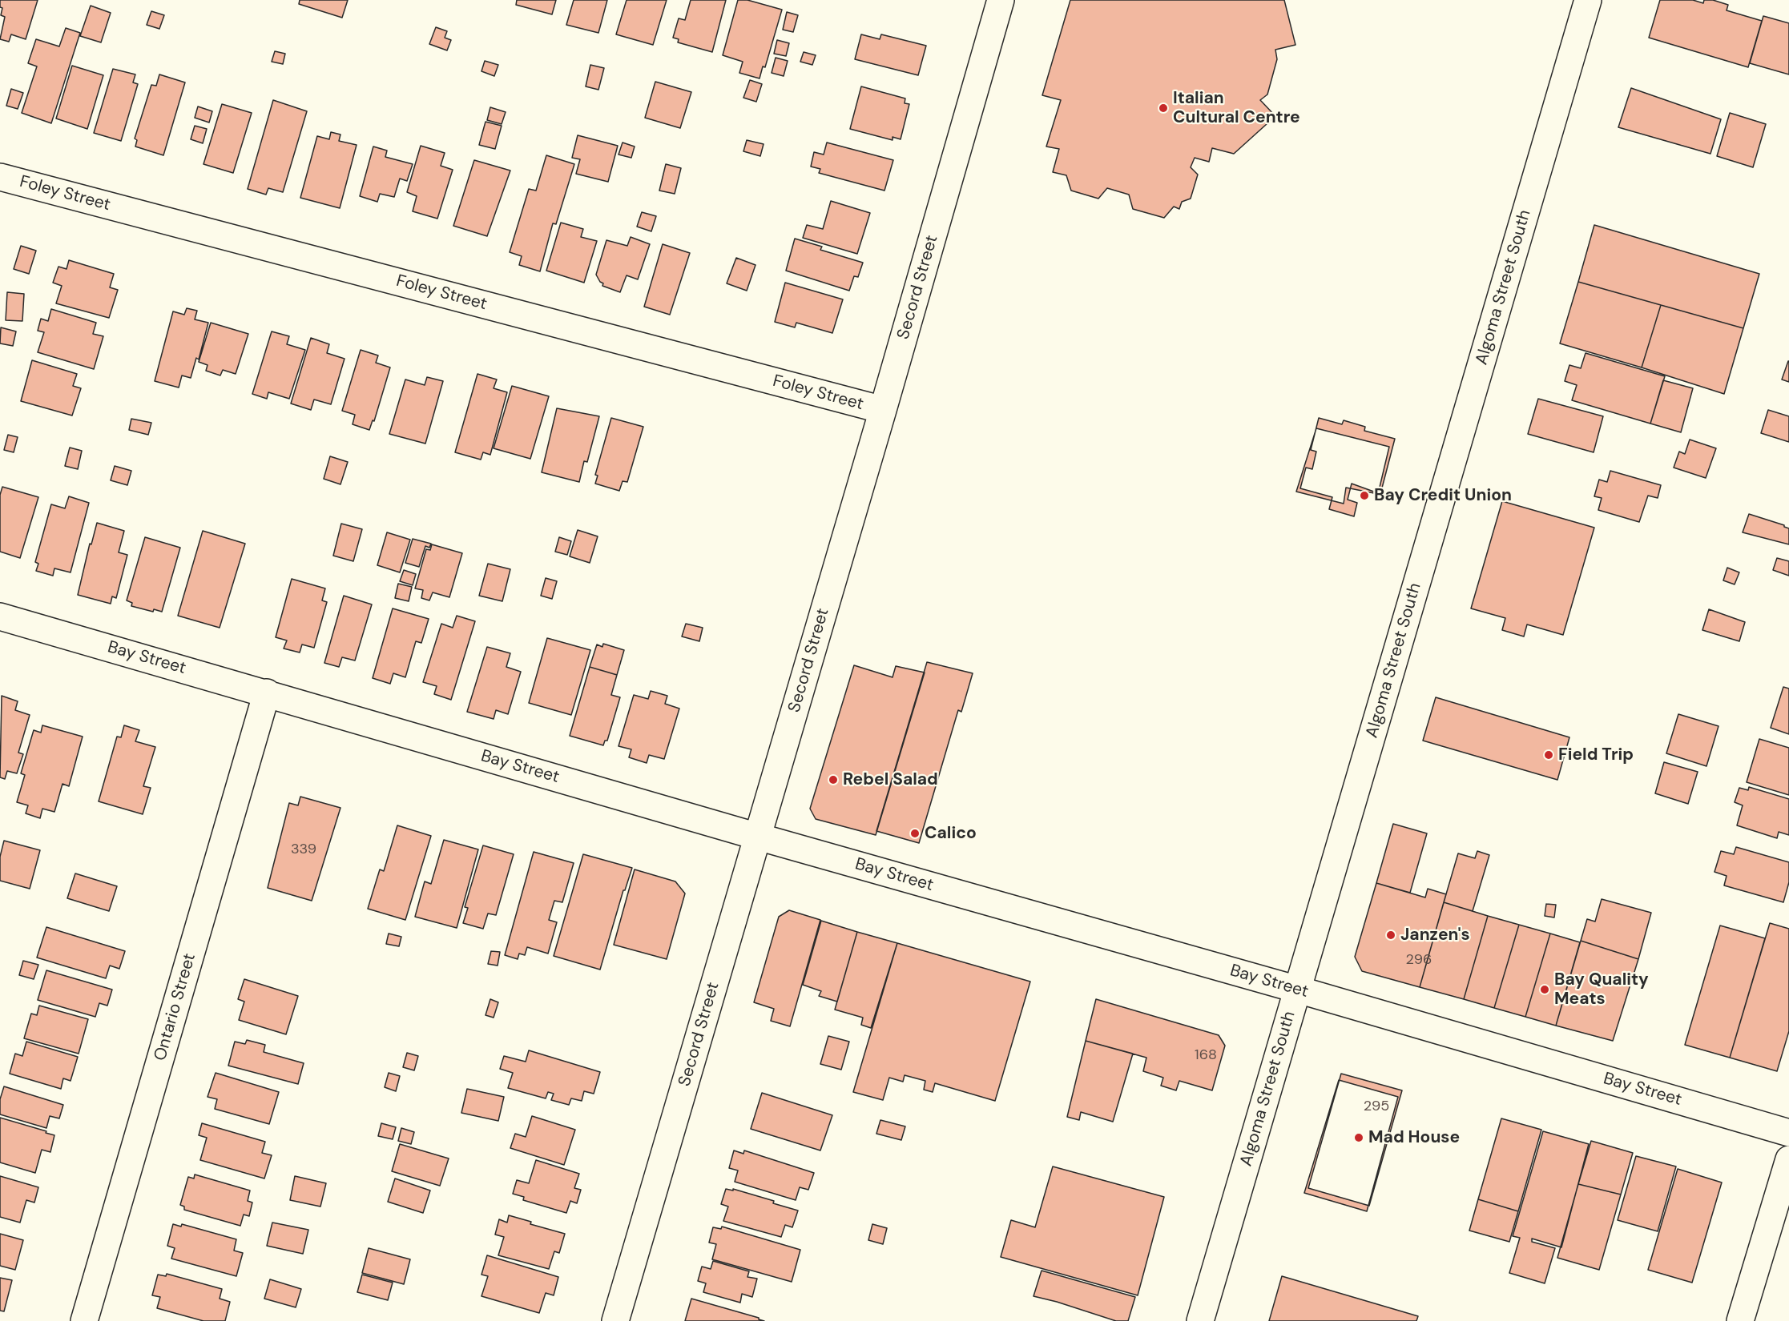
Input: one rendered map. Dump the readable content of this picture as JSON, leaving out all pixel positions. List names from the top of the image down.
{
  "streets": {
    "street": [
      "Foley Street",
      "Secord Street",
      "Algoma Street South",
      "Bay Street",
      "Ontario Street"
    ]
  },
  "crossings": [
    ["Foley Street", "Secord Street"],
    ["Secord Street", "Bay Street"],
    ["Algoma Street South", "Bay Street"],
    ["Bay Street", "Ontario Street"]
  ],
  "places": [
    "Italian Cultural Centre",
    "Bay Credit Union",
    "Field Trip",
    "Rebel Salad",
    "Calico",
    "Janzen's",
    "Bay Quality Meats",
    "Mad House"
  ],
  "house_numbers": [
    "339",
    "296",
    "168",
    "295"
  ]
}
